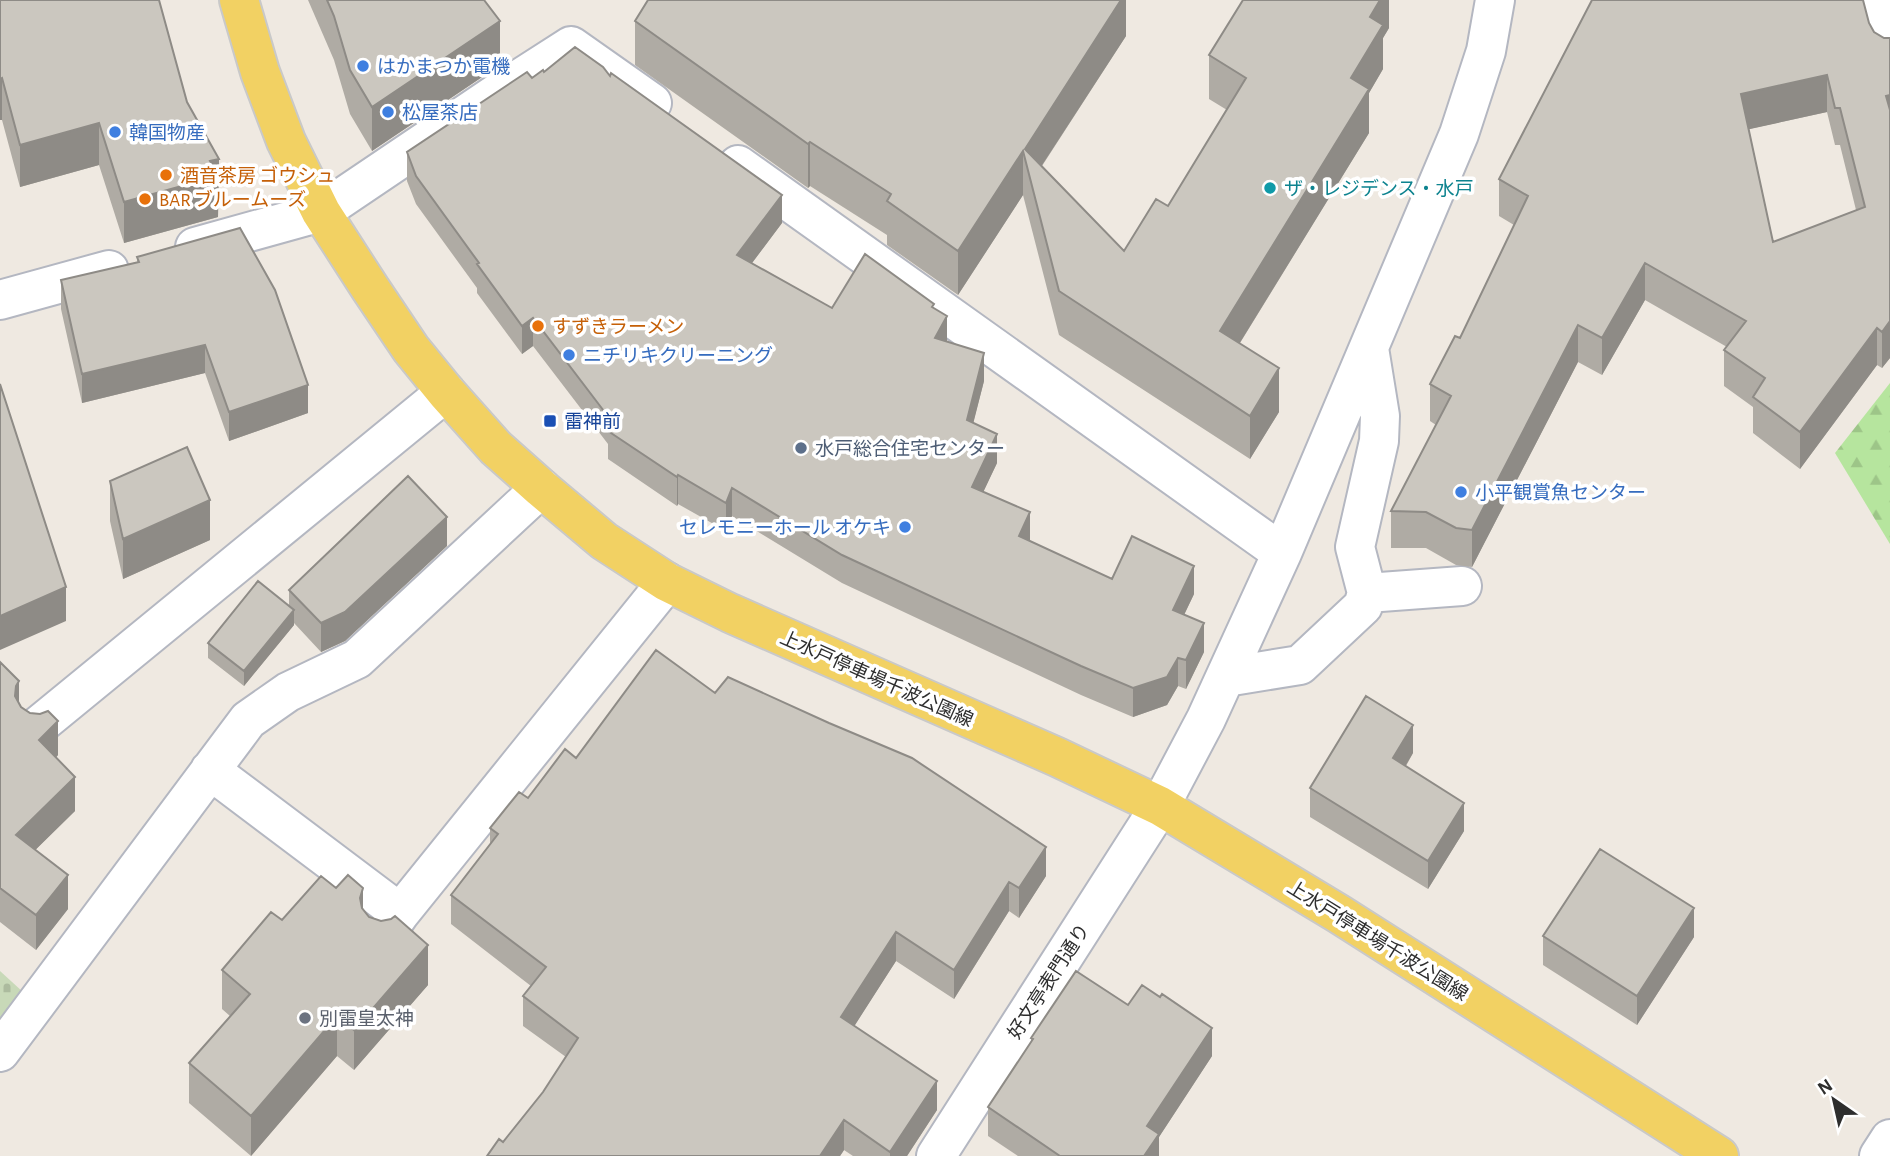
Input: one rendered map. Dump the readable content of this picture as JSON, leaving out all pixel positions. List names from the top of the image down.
{
  "streets": {
    "main road": ["上水戸停車場千波公園線"],
    "street": ["好文亭表門通り"]
  },
  "crossings": [
    ["上水戸停車場千波公園線", "好文亭表門通り"]
  ],
  "places": {
    "other": [
      "はかまつか電機",
      "松屋茶店",
      "韓国物産",
      "酒音茶房 ゴウシュ",
      "ザ・レジデンス・水戸",
      "BAR ブルームーズ",
      "すずきラーメン",
      "ニチリキクリーニング",
      "水戸総合住宅センター",
      "小平観賞魚センター",
      "セレモニーホール オケキ",
      "別雷皇太神"
    ],
    "transit": ["雷神前"]
  },
  "north": "top left"
}
